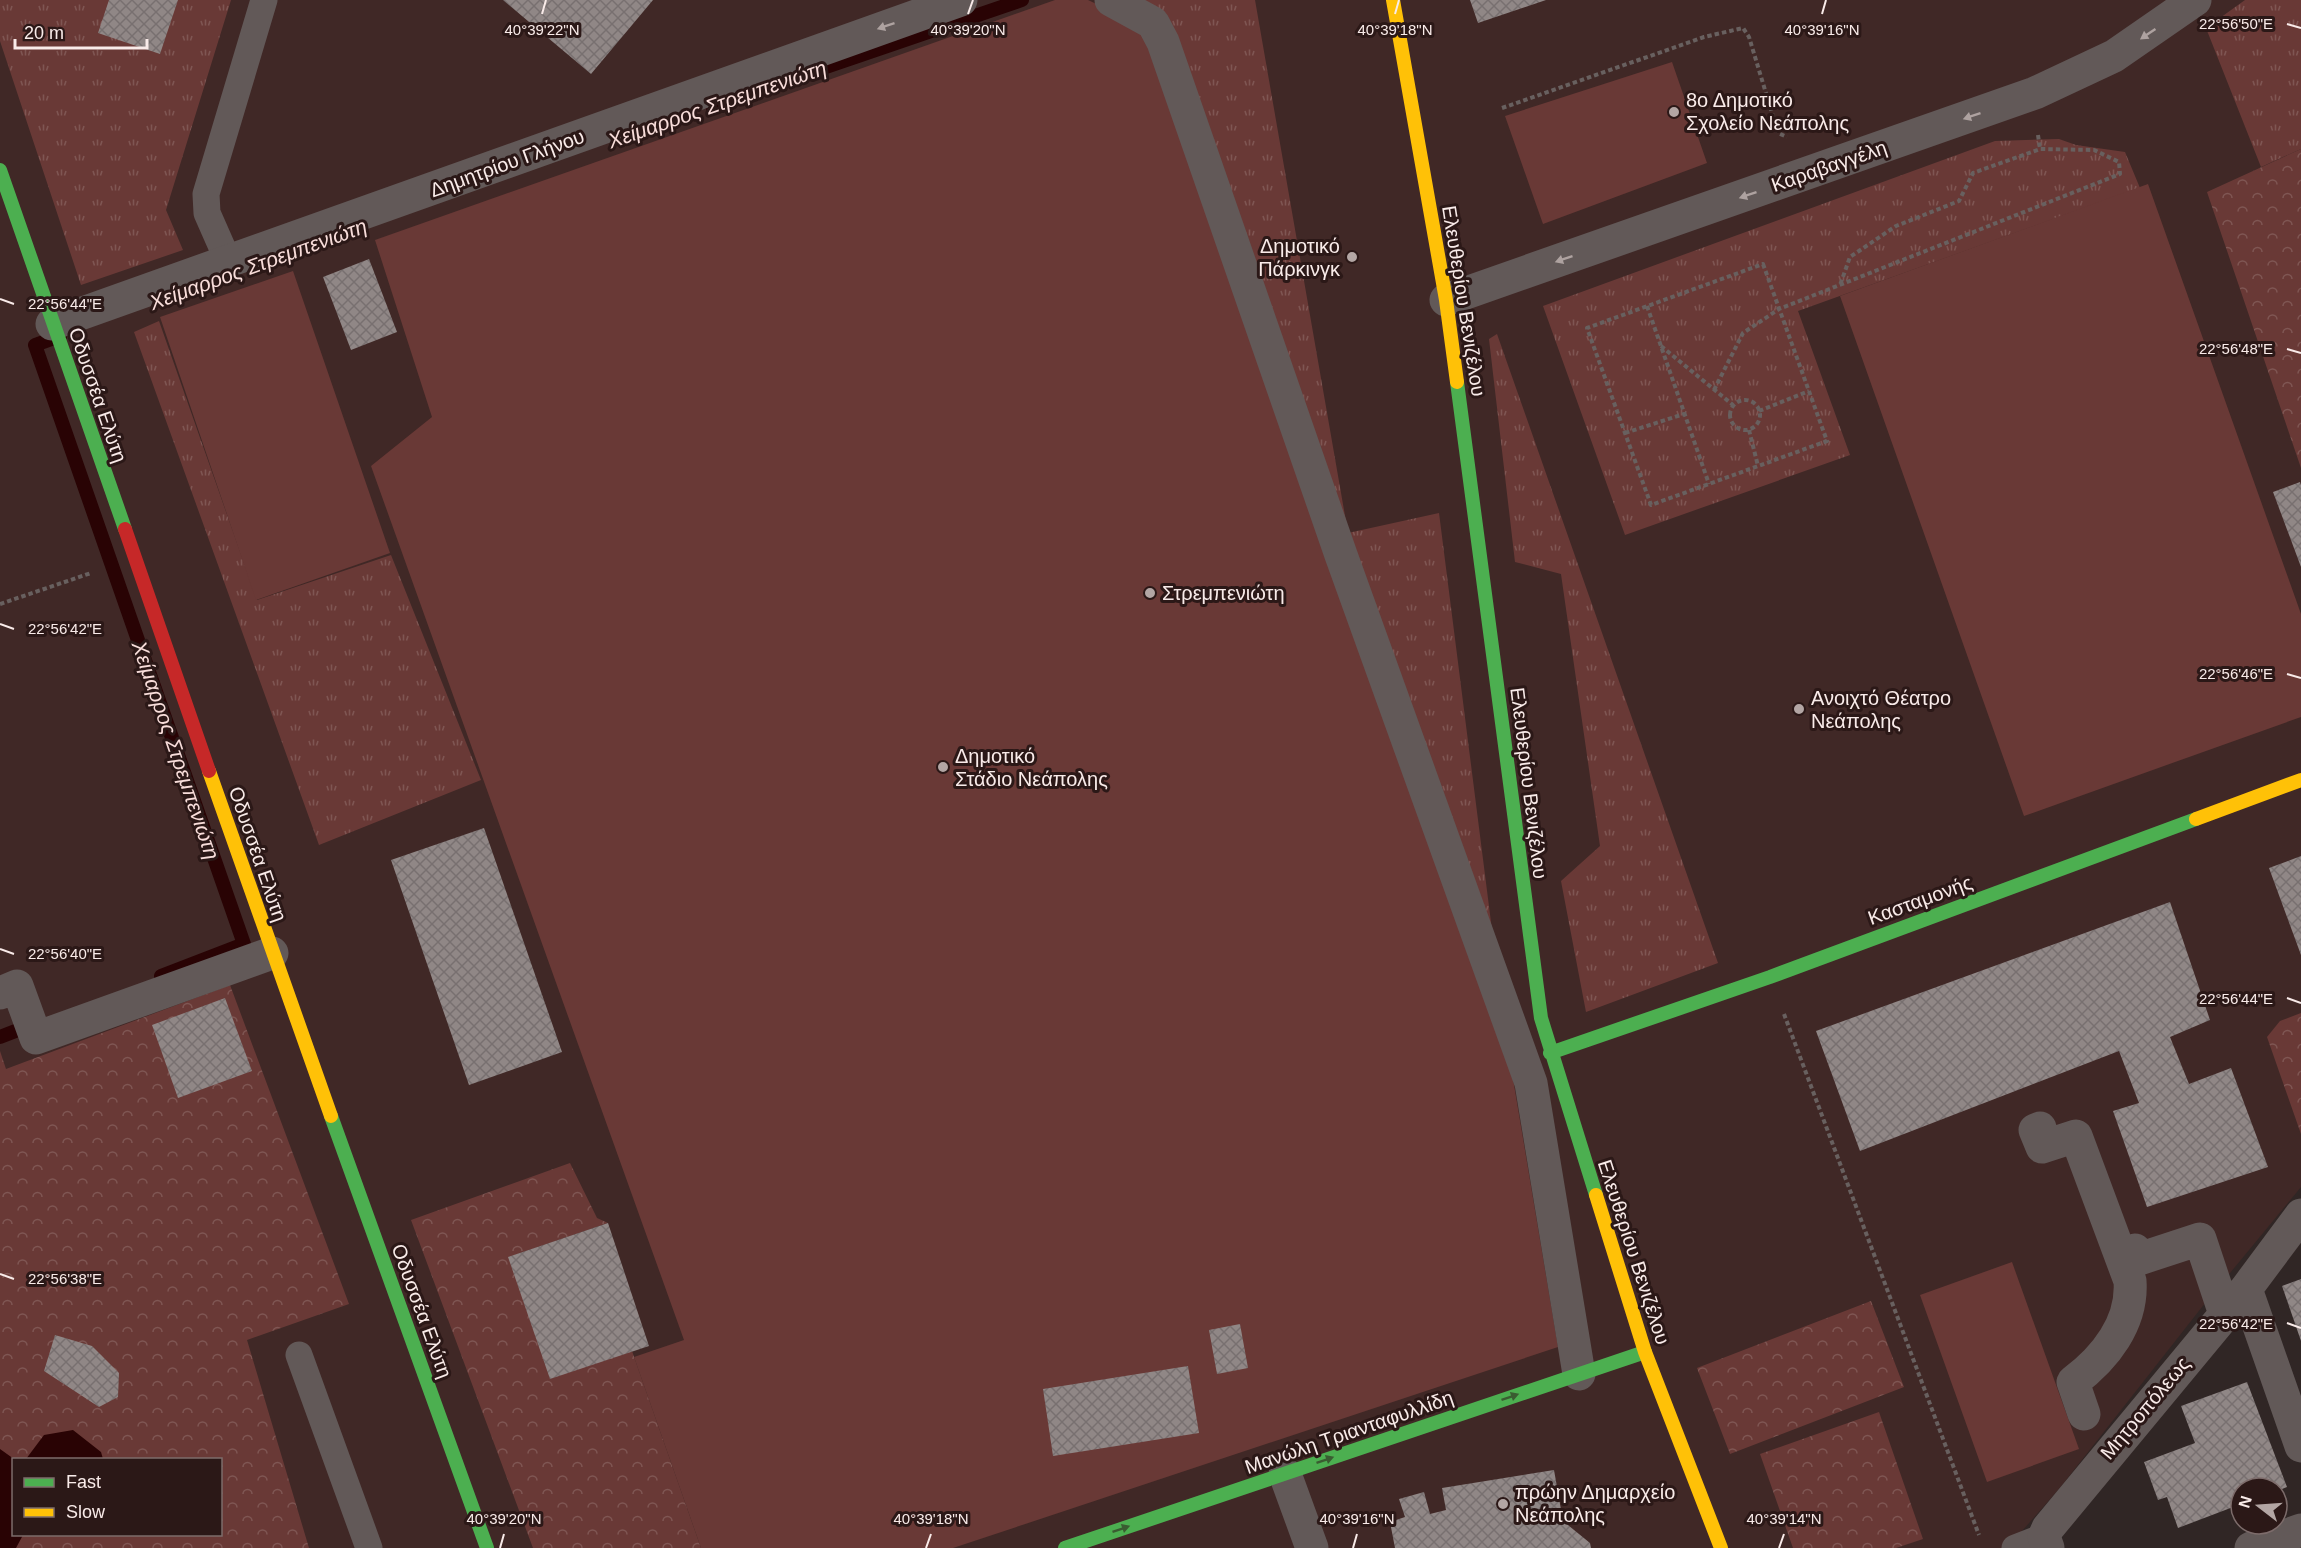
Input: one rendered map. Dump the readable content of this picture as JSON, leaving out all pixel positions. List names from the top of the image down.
{
  "streets": {
    "street": [
      "Δημητρίου Γλήνου",
      "Καραβαγγέλη",
      "Ελευθερίου Βενιζέλου",
      "Οδυσσέα Ελύτη",
      "Κασταμονής",
      "Μητροπόλεως",
      "Μανώλη Τριανταφυλλίδη"
    ]
  },
  "crossings": [
    ["Δημητρίου Γλήνου", "Οδυσσέα Ελύτη"],
    ["Καραβαγγέλη", "Ελευθερίου Βενιζέλου"],
    ["Ελευθερίου Βενιζέλου", "Κασταμονής"],
    ["Ελευθερίου Βενιζέλου", "Μανώλη Τριανταφυλλίδη"]
  ],
  "one_way": ["Δημητρίου Γλήνου", "Καραβαγγέλη", "Μανώλη Τριανταφυλλίδη"],
  "water": ["Χείμαρρος Στρεμπενιώτη"],
  "places": [
    "8ο Δημοτικό Σχολείο Νεάπολης",
    "Δημοτικό Πάρκινγκ",
    "Στρεμπενιώτη",
    "Ανοιχτό Θέατρο Νεάπολης",
    "Δημοτικό Στάδιο Νεάπολης",
    "πρώην Δημαρχείο Νεάπολης"
  ],
  "legend": ["Fast", "Slow"],
  "scale_bar": "20 m",
  "north": "left",
  "coordinates": [
    "22°56'50\"E",
    "40°39'22\"N",
    "40°39'20\"N",
    "40°39'18\"N",
    "40°39'16\"N",
    "22°56'44\"E",
    "22°56'48\"E",
    "22°56'42\"E",
    "22°56'46\"E",
    "22°56'40\"E",
    "22°56'38\"E",
    "40°39'14\"N"
  ]
}
